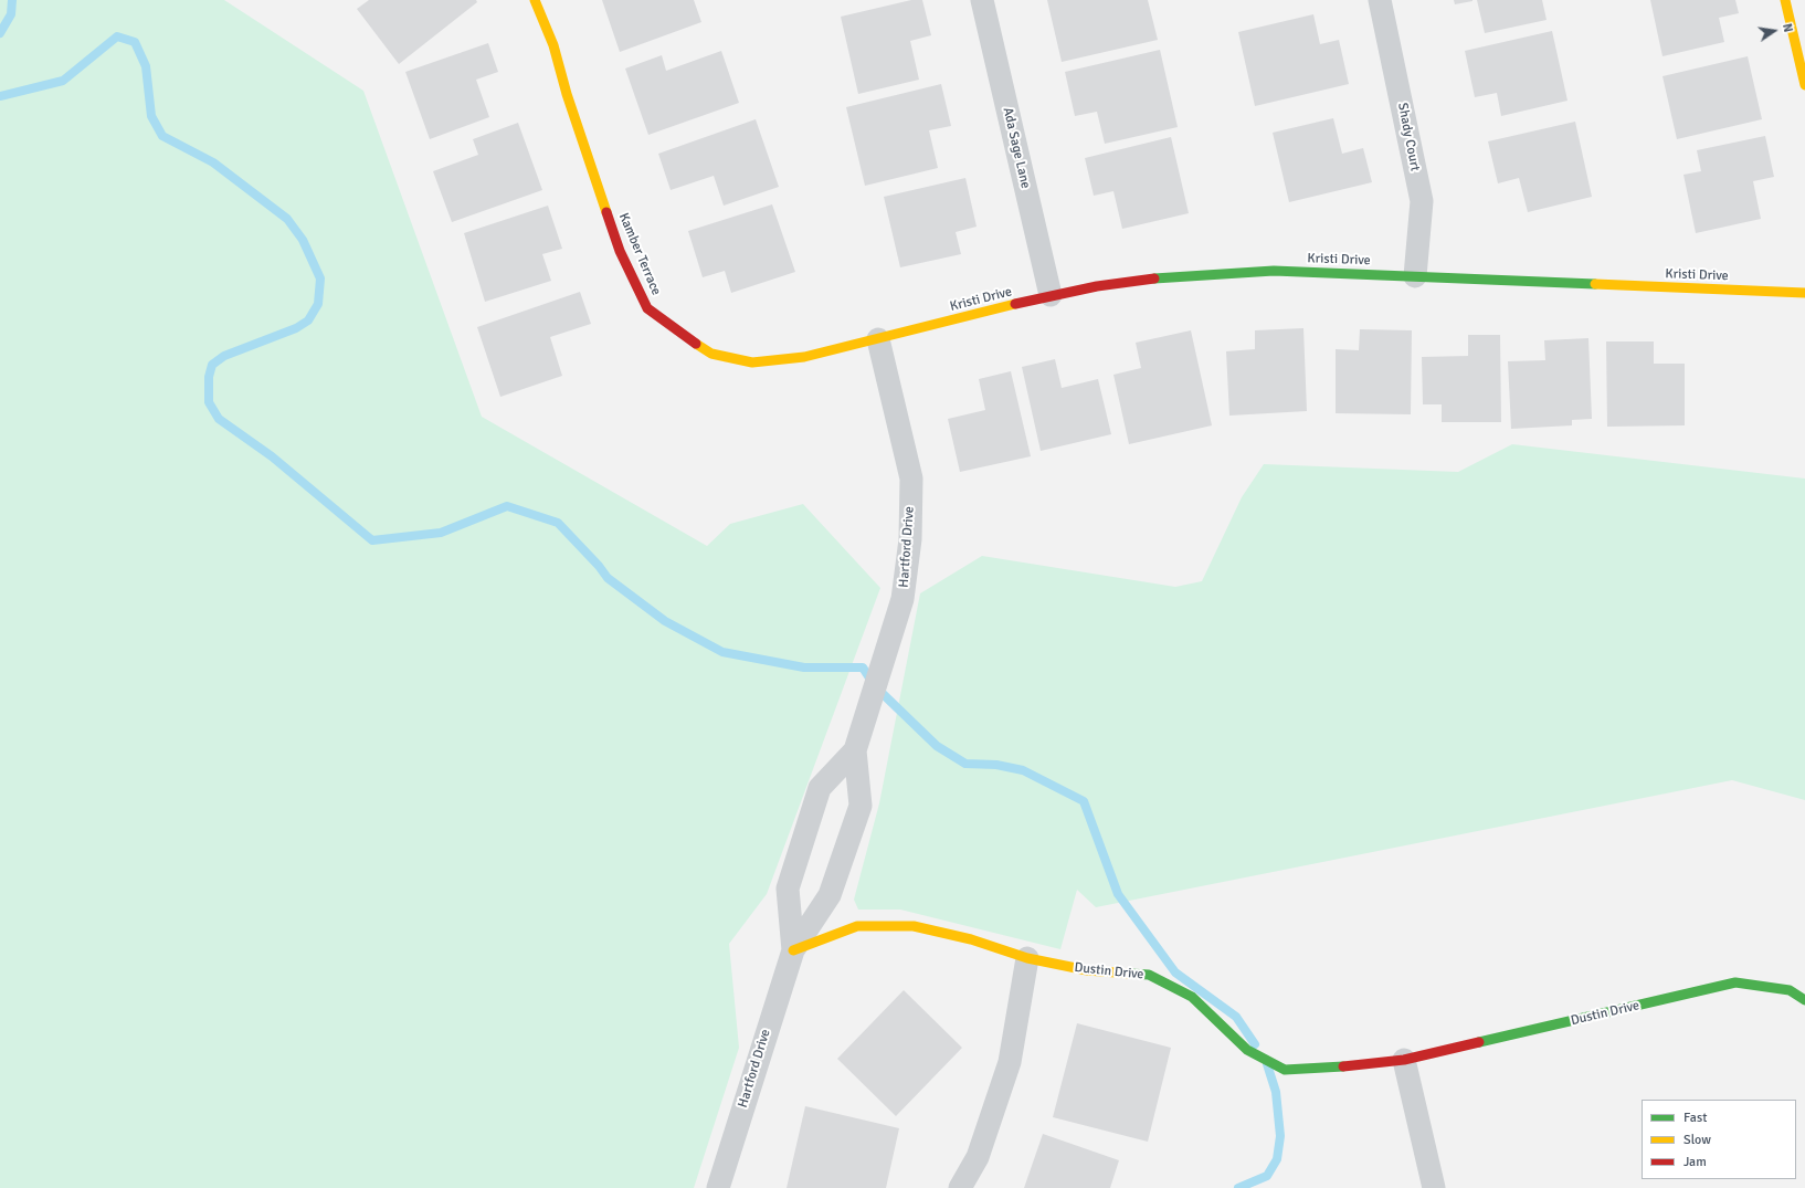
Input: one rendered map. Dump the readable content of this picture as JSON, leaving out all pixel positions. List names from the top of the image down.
{
  "streets": {
    "street": [
      "Shady Court",
      "Ada Sage Lane",
      "Kamber Terrace",
      "Kristi Drive",
      "Hartford Drive",
      "Dustin Drive"
    ]
  },
  "crossings": [
    ["Shady Court", "Kristi Drive"],
    ["Ada Sage Lane", "Kristi Drive"],
    ["Kamber Terrace", "Kristi Drive"],
    ["Kamber Terrace", "Hartford Drive"],
    ["Kristi Drive", "Hartford Drive"],
    ["Hartford Drive", "Dustin Drive"]
  ],
  "legend": ["Fast", "Slow", "Jam"],
  "north": "right"
}
